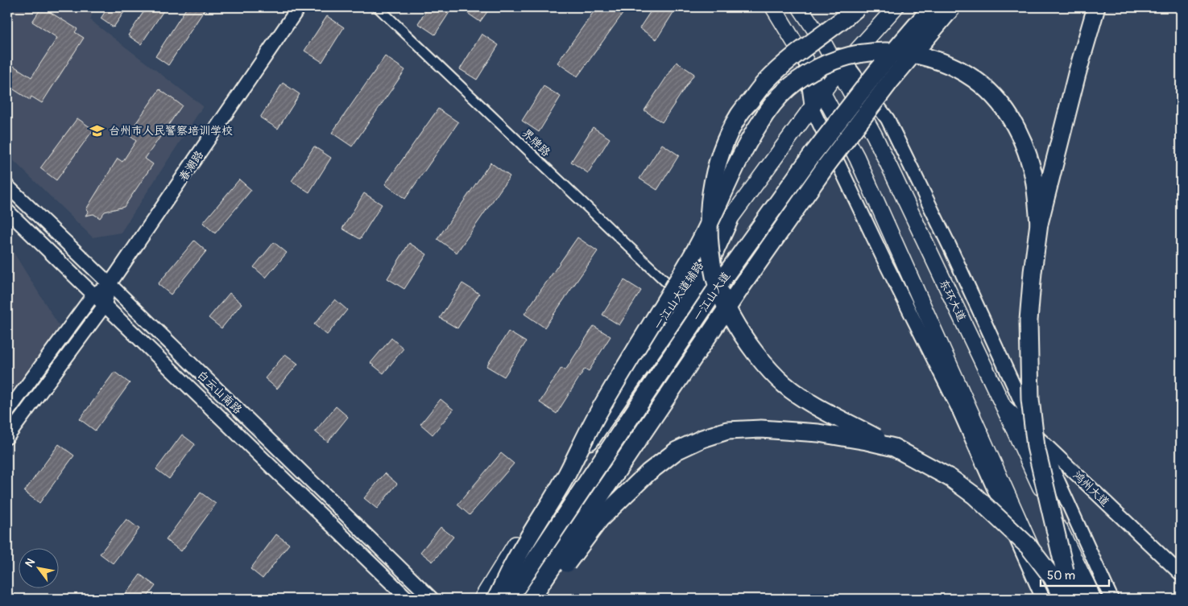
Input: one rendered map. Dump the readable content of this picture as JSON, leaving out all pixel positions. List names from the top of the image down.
{
  "streets": {
    "highway": ["一江山大道"],
    "main road": [
      "春潮路",
      "一江山大道辅路",
      "东环大道",
      "白云山南路",
      "鸿州大道"
    ],
    "street": ["界牌路"]
  },
  "crossings": [
    ["界牌路", "一江山大道辅路"],
    ["春潮路", "白云山南路"],
    ["一江山大道辅路", "东环大道"],
    ["东环大道", "鸿州大道"]
  ],
  "places": {
    "school or university": ["台州市人民警察培训学校"]
  },
  "scale_bar": "50 m",
  "north": "top left"
}
